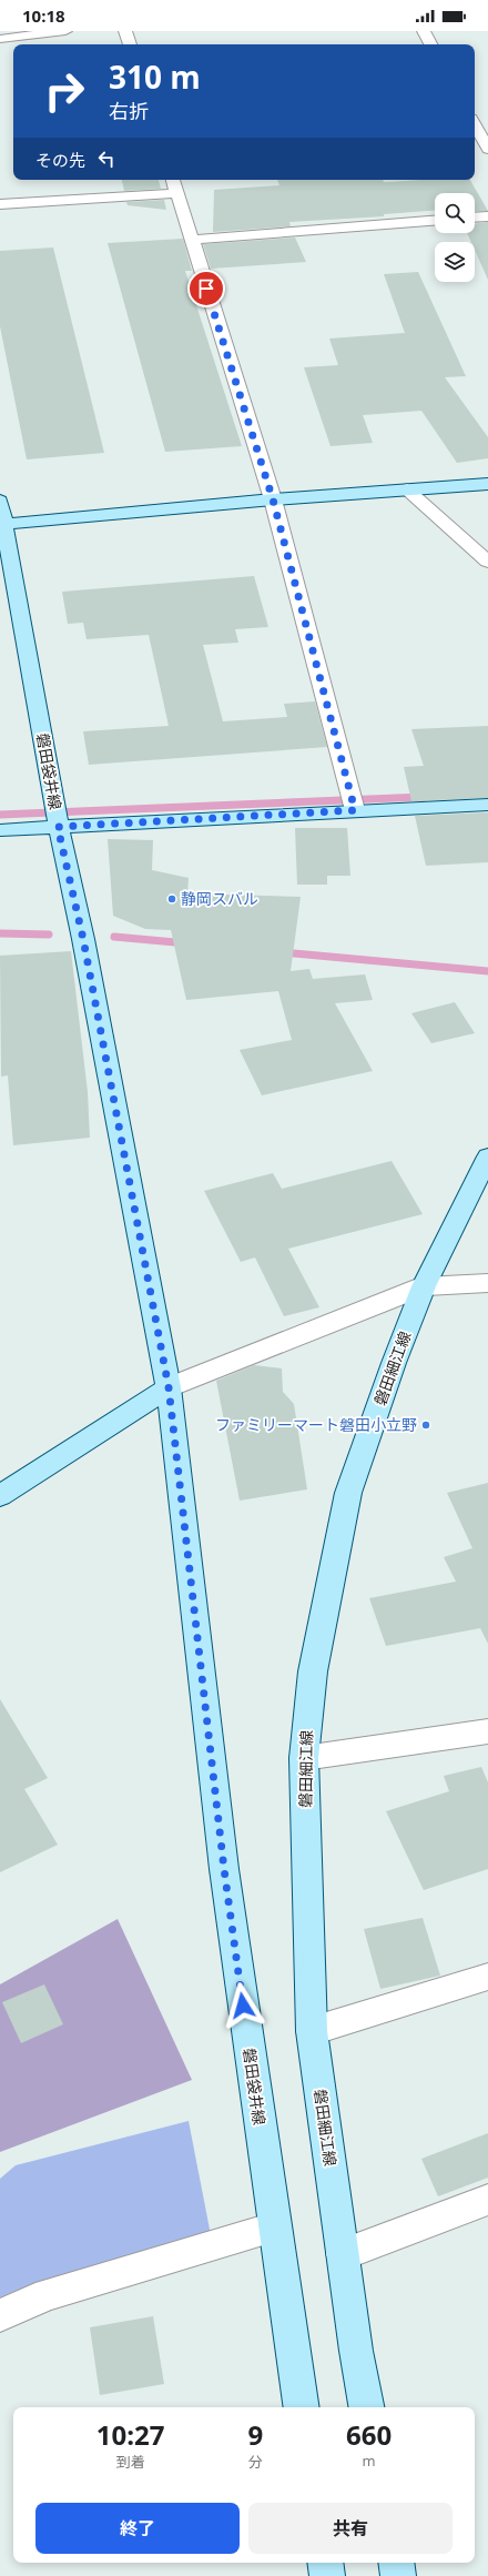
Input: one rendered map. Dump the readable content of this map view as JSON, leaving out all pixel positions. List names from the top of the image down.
{
  "streets": {
    "main road": ["磐田袋井線", "磐田細江線"]
  },
  "places": ["静岡スバル", "ファミリーマート磐田小立野"],
  "page": {
    "status": "10:18",
    "turn": ["310 m", "右折"],
    "then": "その先",
    "eta": [
      "10:27",
      "到着",
      "9",
      "分",
      "660",
      "m"
    ],
    "buttons": ["終了", "共有"]
  }
}
